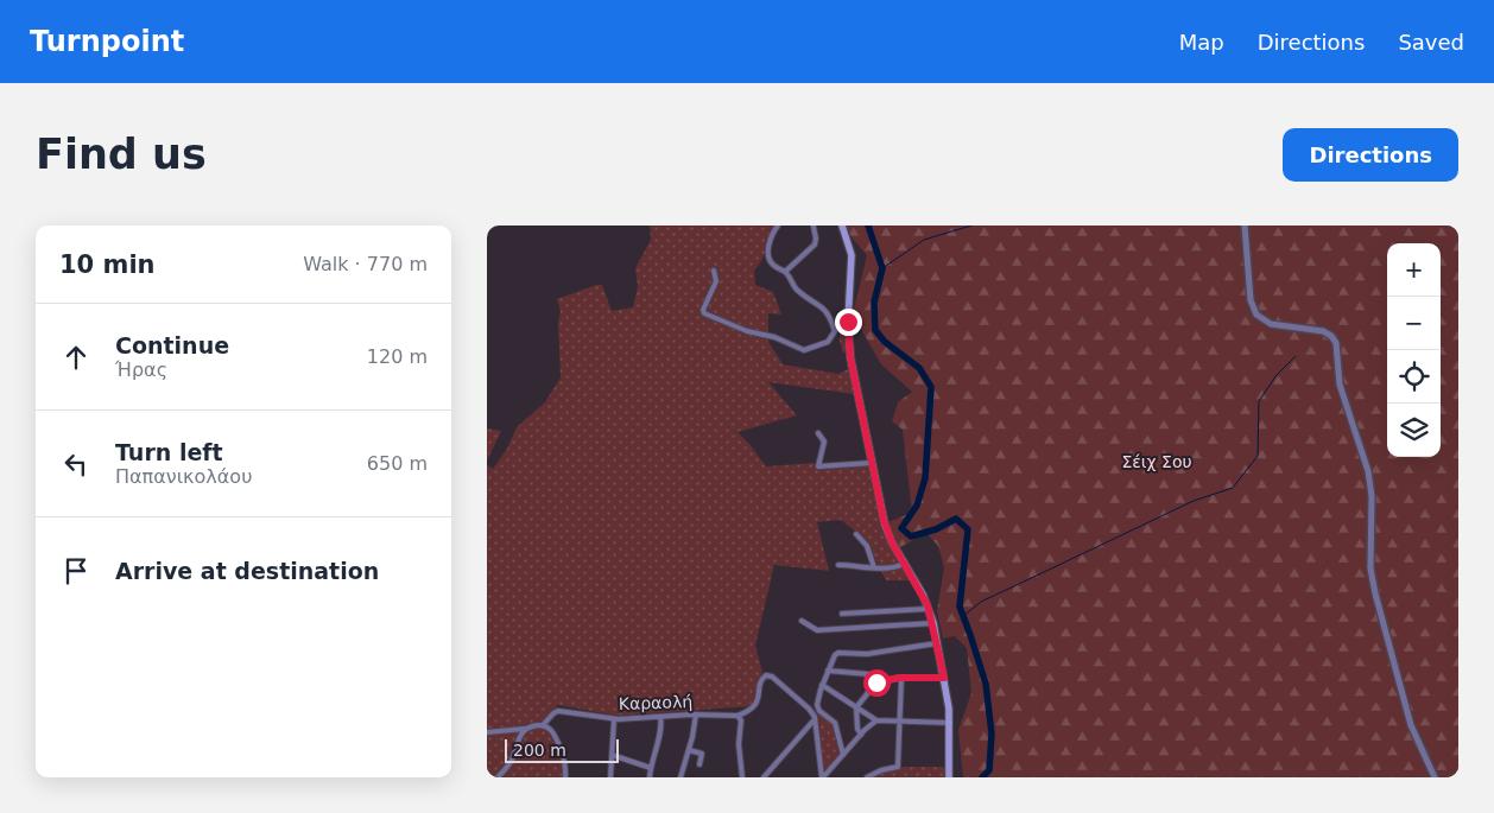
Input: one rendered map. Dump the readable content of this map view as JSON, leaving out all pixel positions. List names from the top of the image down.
{
  "streets": {
    "street": ["Καραολή"]
  },
  "parks": ["Σέιχ Σου"],
  "scale_bar": "200 m",
  "page": {
    "header": "Turnpoint",
    "nav": ["Map", "Directions", "Saved"],
    "buttons": "Directions",
    "title": "Find us",
    "heading": ["10 min", "Walk · 770 m"],
    "map_buttons": ["+", "−"],
    "list": [
      ["Continue", "Ήρας", "120 m"],
      ["Turn left", "Παπανικολάου", "650 m"],
      "Arrive at destination"
    ],
    "scale": "200 m"
  }
}
